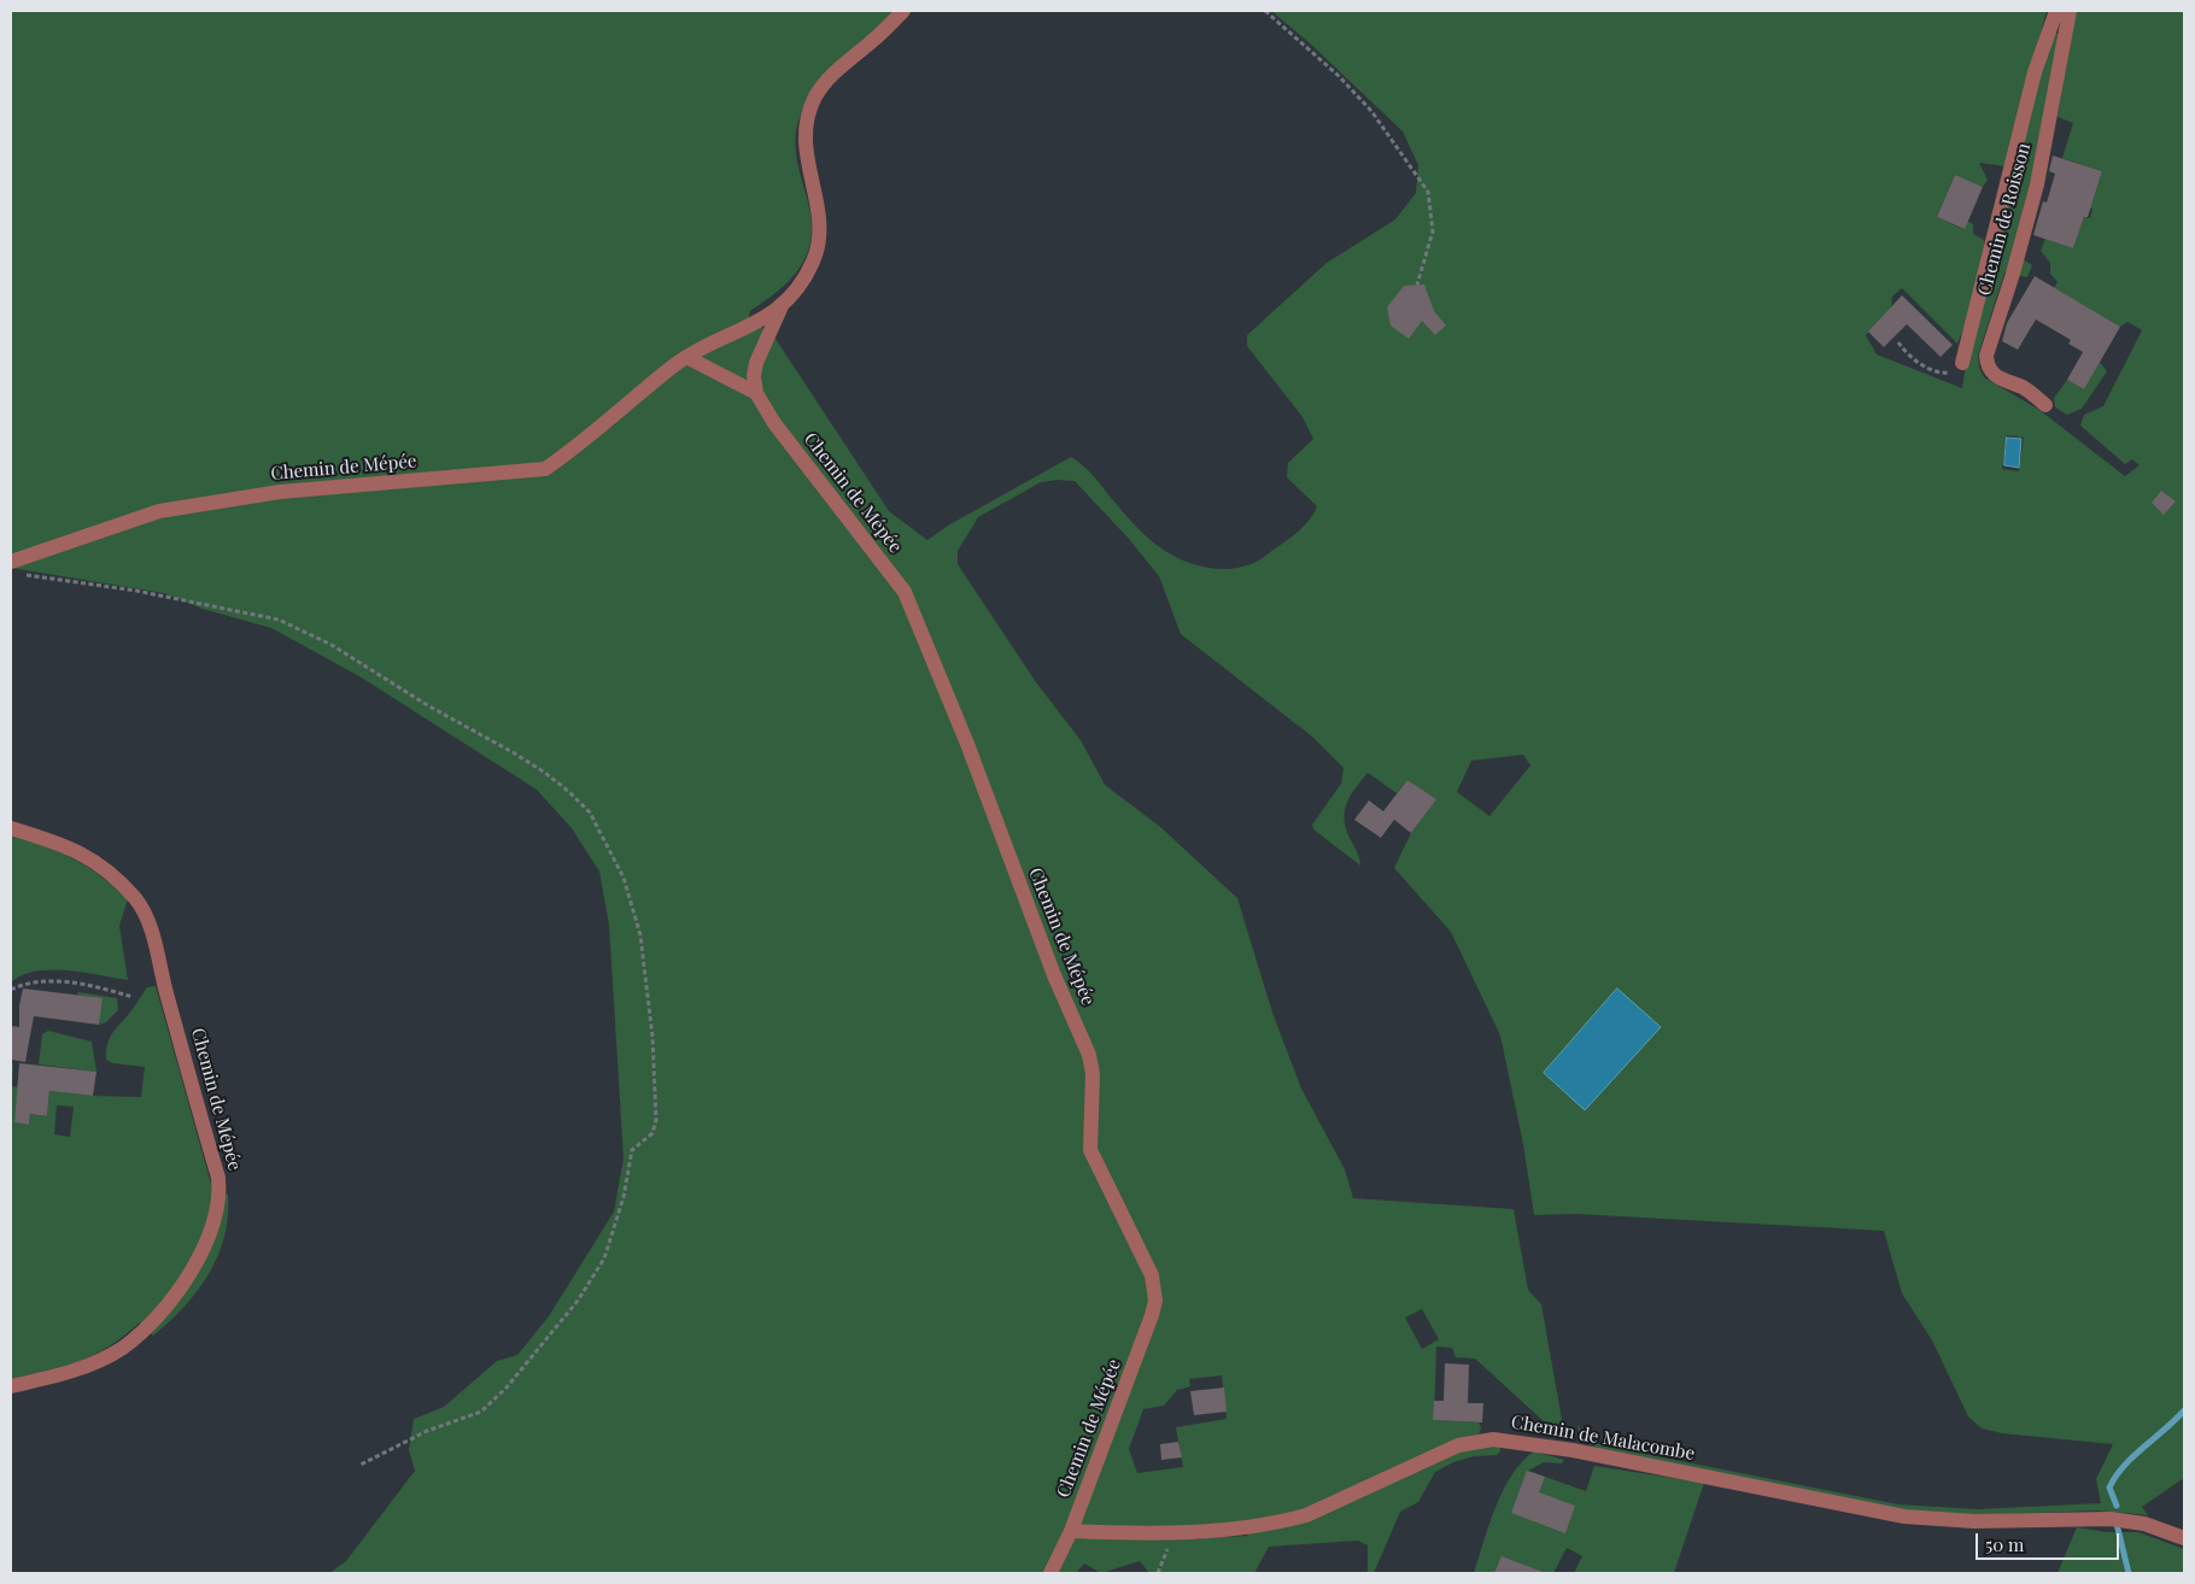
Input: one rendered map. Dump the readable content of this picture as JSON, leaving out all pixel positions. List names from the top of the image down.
{
  "streets": {
    "street": ["Chemin de Roisson", "Chemin de Mépée", "Chemin de Malacombe"]
  },
  "crossings": [
    ["Chemin de Mépée", "Chemin de Malacombe"]
  ],
  "scale_bar": "50 m"
}
